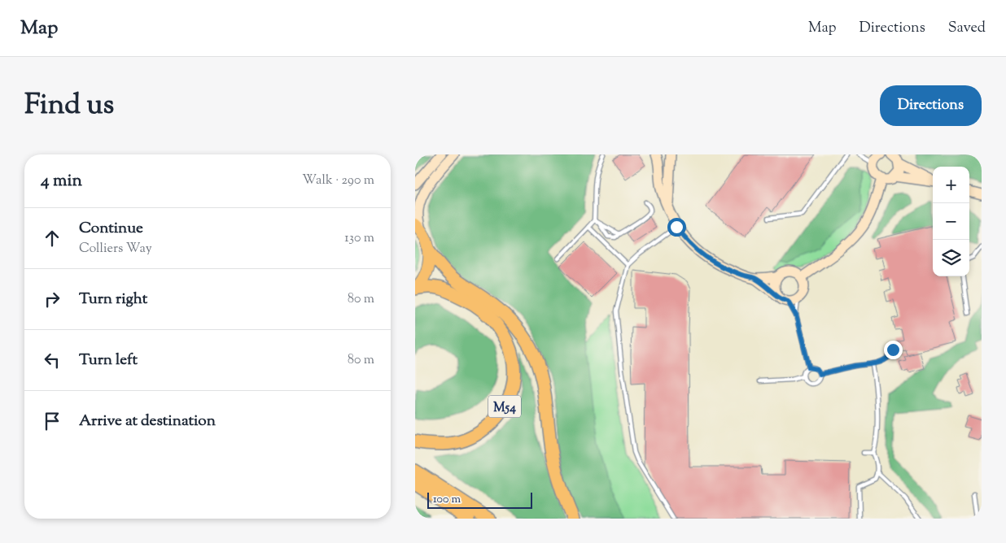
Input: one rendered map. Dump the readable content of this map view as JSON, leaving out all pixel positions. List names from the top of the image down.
{
  "streets": {
    "highway": ["M54"]
  },
  "scale_bar": "100 m",
  "page": {
    "header": "Map",
    "nav": ["Map", "Directions", "Saved"],
    "title": "Find us",
    "buttons": "Directions",
    "heading": ["4 min", "Walk · 290 m"],
    "map_buttons": ["+", "−"],
    "list": [
      ["Continue", "Colliers Way", "130 m"],
      ["Turn right", "80 m"],
      ["Turn left", "80 m"],
      "Arrive at destination"
    ],
    "scale": "100 m"
  }
}
